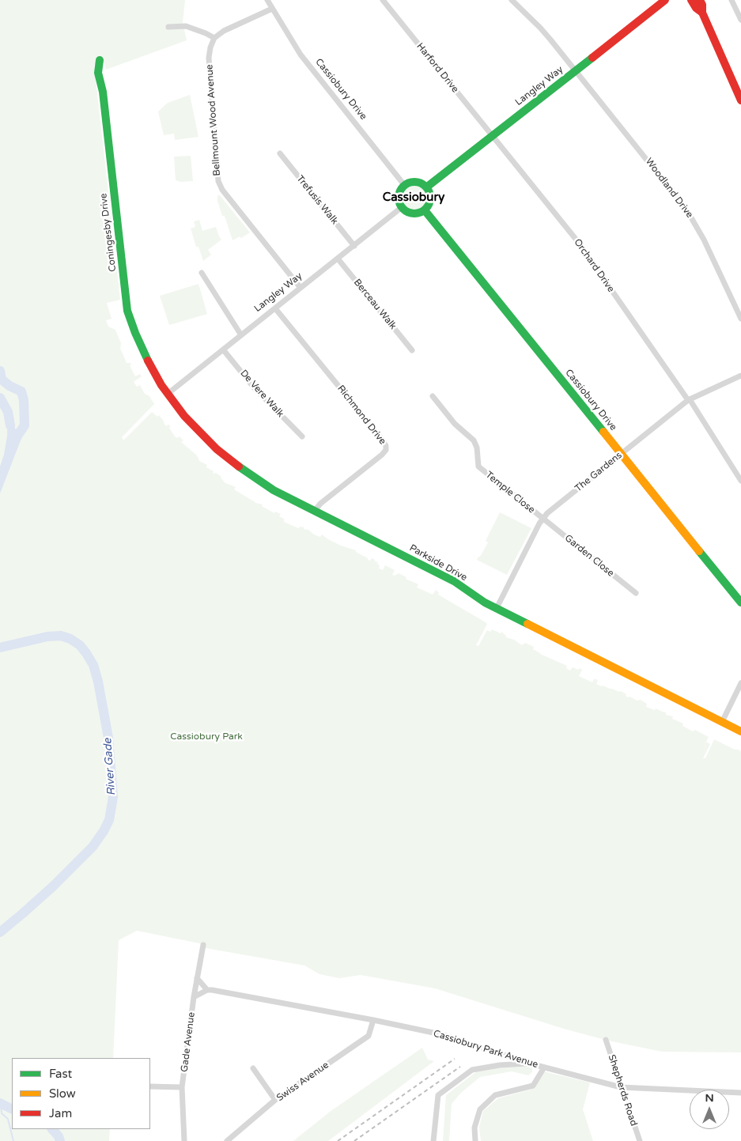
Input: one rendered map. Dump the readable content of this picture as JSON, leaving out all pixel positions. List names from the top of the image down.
{
  "streets": {
    "street": [
      "Harford Drive",
      "Langley Way",
      "Cassiobury Drive",
      "Bellmount Wood Avenue",
      "Woodland Drive",
      "Trefusis Walk",
      "Coningesby Drive",
      "Orchard Drive",
      "Berceau Walk",
      "De Vere Walk",
      "Richmond Drive",
      "The Gardens",
      "Temple Close",
      "Garden Close",
      "Parkside Drive",
      "Gade Avenue",
      "Cassiobury Park Avenue",
      "Swiss Avenue",
      "Shepherds Road"
    ]
  },
  "crossings": [
    ["Harford Drive", "Langley Way"],
    ["Harford Drive", "Orchard Drive"],
    ["Langley Way", "Cassiobury Drive"],
    ["Langley Way", "Bellmount Wood Avenue"],
    ["Langley Way", "Woodland Drive"],
    ["Langley Way", "Trefusis Walk"],
    ["Langley Way", "Coningesby Drive"],
    ["Langley Way", "Orchard Drive"],
    ["Langley Way", "Berceau Walk"],
    ["Langley Way", "De Vere Walk"],
    ["Langley Way", "Richmond Drive"],
    ["Langley Way", "Parkside Drive"],
    ["Cassiobury Drive", "The Gardens"],
    ["Coningesby Drive", "Parkside Drive"],
    ["Orchard Drive", "The Gardens"],
    ["Richmond Drive", "Parkside Drive"],
    ["The Gardens", "Temple Close"],
    ["The Gardens", "Garden Close"],
    ["The Gardens", "Parkside Drive"],
    ["Temple Close", "Garden Close"],
    ["Cassiobury Park Avenue", "Swiss Avenue"],
    ["Cassiobury Park Avenue", "Shepherds Road"]
  ],
  "districts": ["Cassiobury"],
  "water": ["River Gade"],
  "parks": ["Cassiobury Park"],
  "legend": ["Fast", "Slow", "Jam"],
  "north": "top"
}
